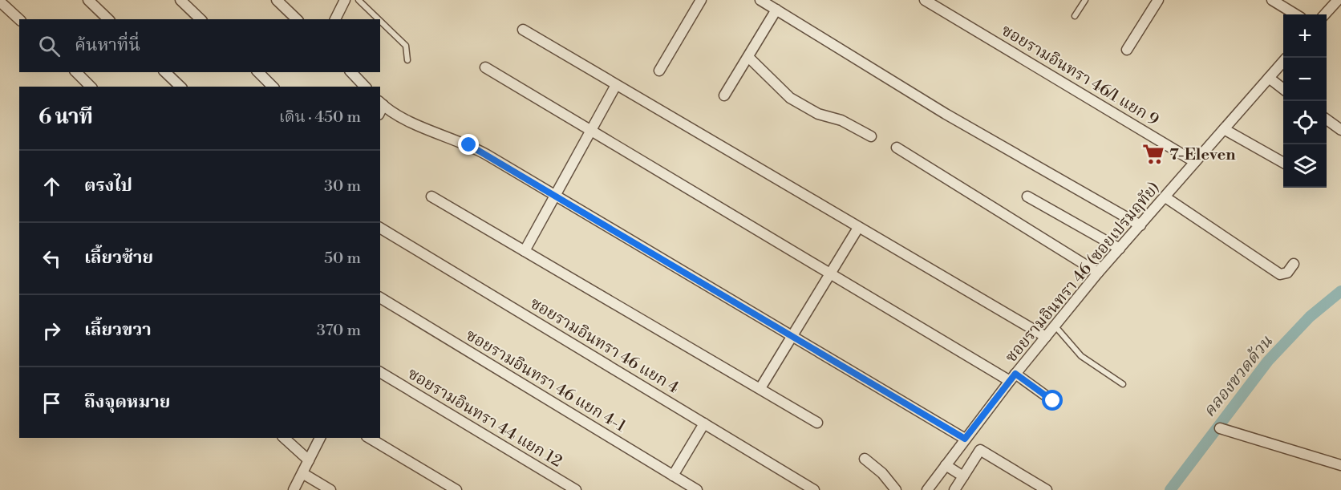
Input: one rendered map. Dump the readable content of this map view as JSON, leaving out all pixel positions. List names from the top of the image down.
{
  "streets": {
    "street": [
      "ซอยรามอินทรา 46/1 แยก 9",
      "ซอยรามอินทรา 46 (ซอยเปรมฤทัย)",
      "ซอยรามอินทรา 46 แยก 4",
      "ซอยรามอินทรา 46 แยก 4-1",
      "ซอยรามอินทรา 44 แยก 12"
    ]
  },
  "crossings": [
    ["ซอยรามอินทรา 46/1 แยก 9", "ซอยรามอินทรา 46 (ซอยเปรมฤทัย)"]
  ],
  "water": ["คลองขวดด้วน"],
  "places": {
    "supermarket": ["7-Eleven"]
  },
  "page": {
    "map_buttons": ["+", "−"],
    "search": "ค้นหาที่นี่",
    "heading": ["6 นาที", "เดิน · 450 m"],
    "list": [
      ["ตรงไป", "30 m"],
      ["เลี้ยวซ้าย", "50 m"],
      ["เลี้ยวขวา", "370 m"],
      "ถึงจุดหมาย"
    ]
  }
}
